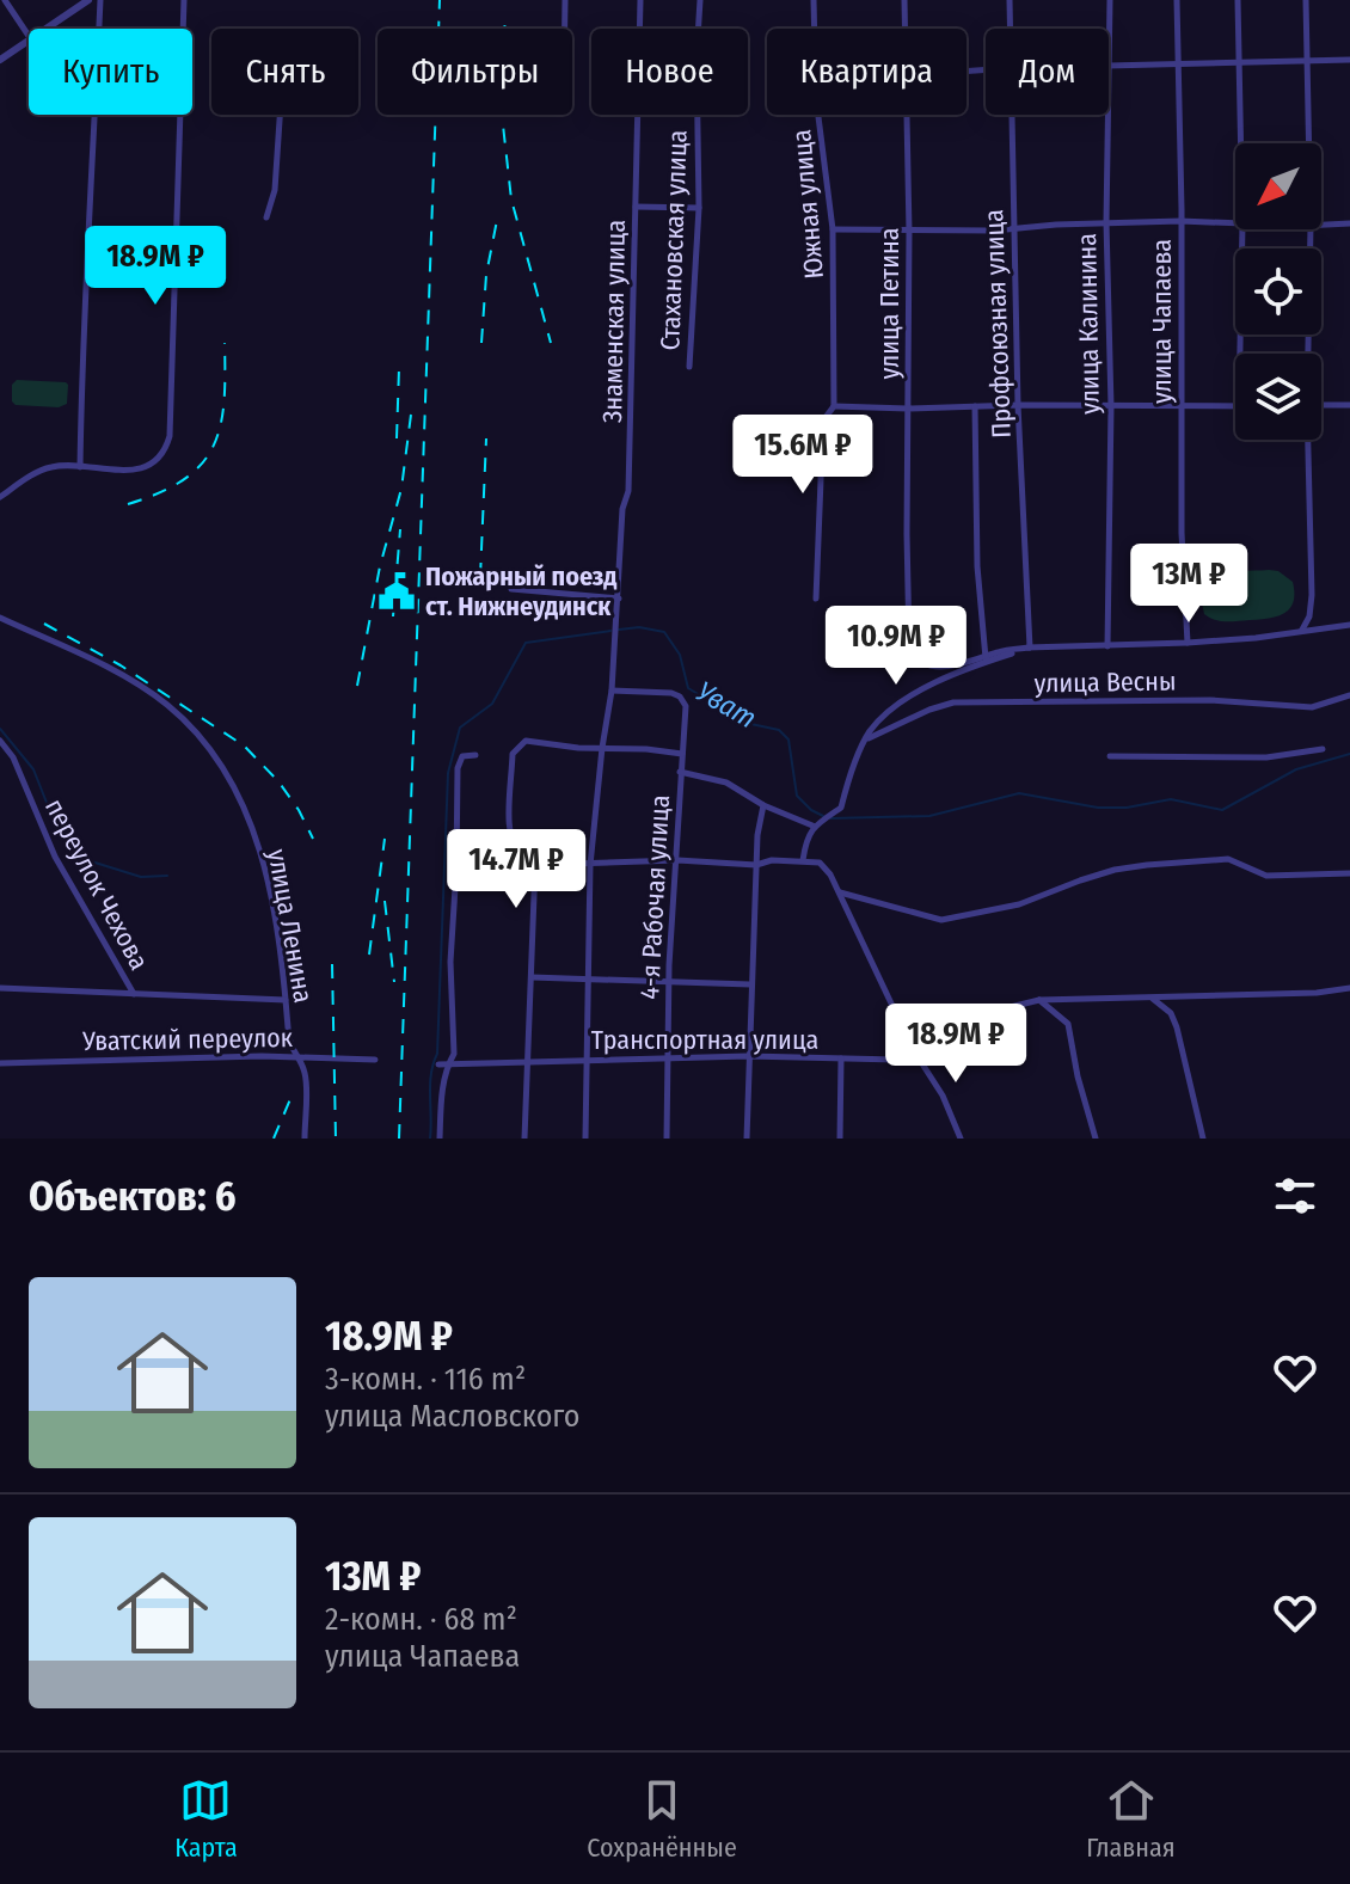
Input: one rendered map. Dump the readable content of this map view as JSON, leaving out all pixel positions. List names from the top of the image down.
{
  "streets": {
    "street": [
      "Южная улица",
      "Стахановская улица",
      "улица Петина",
      "Знаменская улица",
      "улица Чапаева",
      "Профсоюзная улица",
      "улица Калинина",
      "улица Весны",
      "переулок Чехова",
      "4-я Рабочая улица",
      "улица Ленина",
      "Уватский переулок",
      "Транспортная улица"
    ]
  },
  "crossings": [
    ["улица Петина", "Профсоюзная улица"],
    ["Знаменская улица", "4-я Рабочая улица"],
    ["Знаменская улица", "Транспортная улица"],
    ["4-я Рабочая улица", "Транспортная улица"],
    ["улица Ленина", "Уватский переулок"]
  ],
  "water": ["Уват"],
  "places": {
    "public building": ["Пожарный поезд ст. Нижнеудинск"]
  },
  "north": "bottom left",
  "page": {
    "chip": [
      "Купить",
      "Снять",
      "Фильтры",
      "Новое",
      "Квартира",
      "Дом"
    ],
    "price": [
      "18.9M ₽",
      "15.6M ₽",
      "13M ₽",
      "10.9M ₽",
      "14.7M ₽",
      "18.9M ₽"
    ],
    "heading": "Объектов: 6",
    "list": [
      {
        "name": "18.9M ₽",
        "note": "3-комн. · 116 m² · улица Масловского"
      },
      {
        "name": "13M ₽",
        "note": "2-комн. · 68 m² · улица Чапаева"
      }
    ],
    "tabs": ["Карта", "Сохранённые", "Главная"]
  }
}
